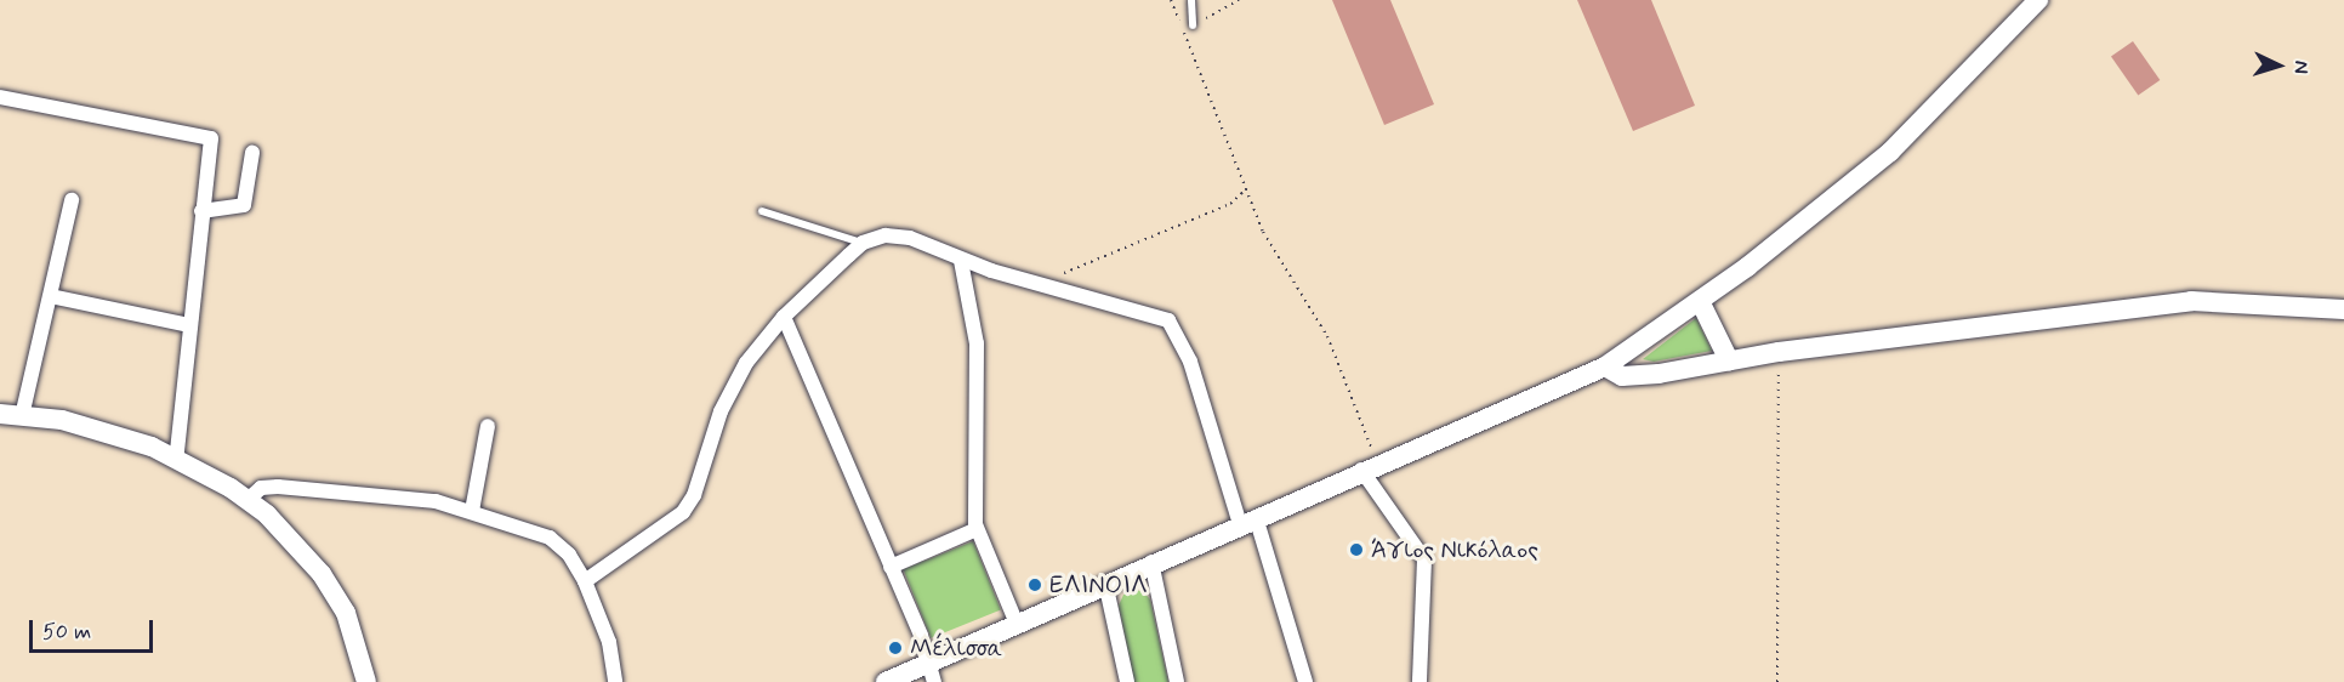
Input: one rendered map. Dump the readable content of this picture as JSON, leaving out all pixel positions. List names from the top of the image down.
{
  "places": ["Άγιος Νικόλαος", "ΕΛΙΝΟΙΛ", "Μέλισσα"],
  "scale_bar": "50 m",
  "north": "right"
}
